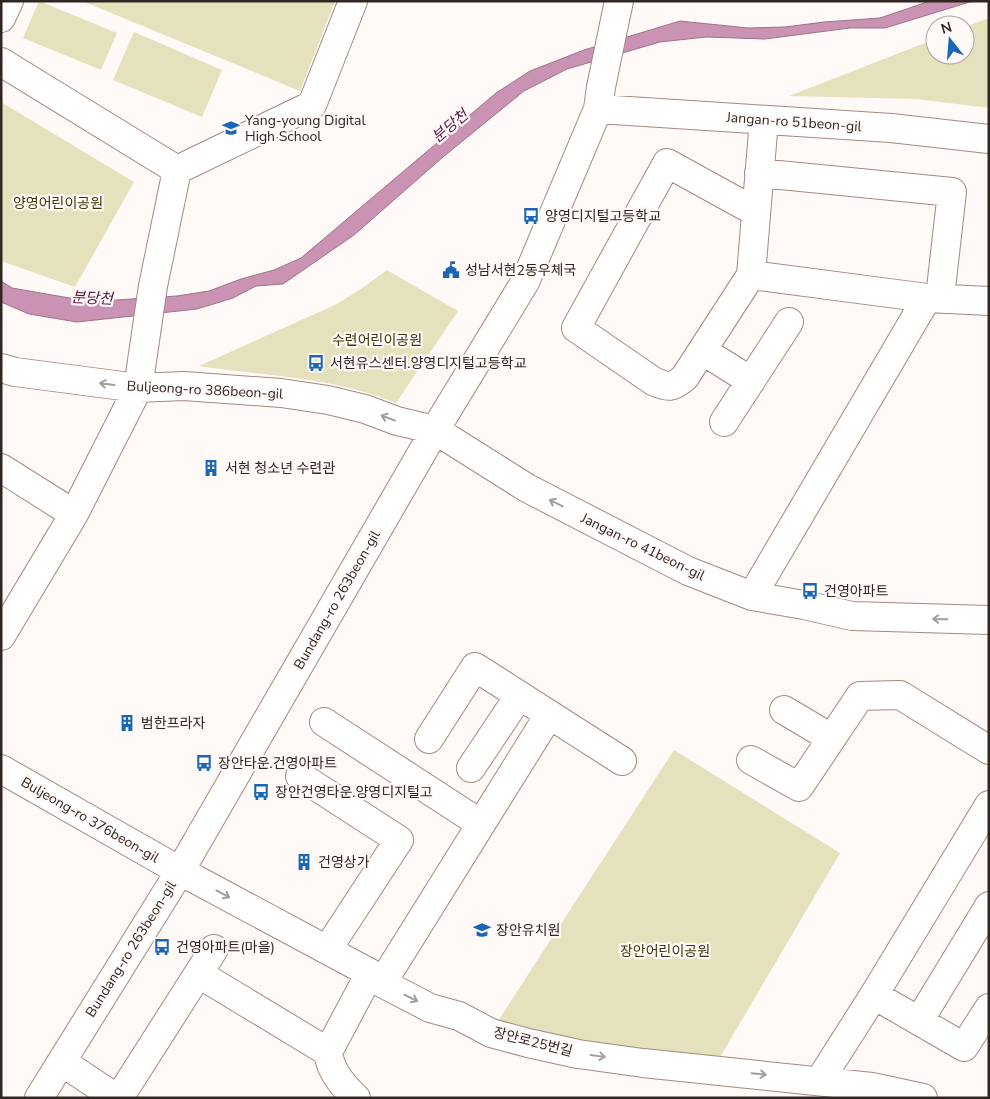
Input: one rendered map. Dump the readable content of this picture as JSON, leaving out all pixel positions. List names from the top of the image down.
{
  "streets": {
    "street": [
      "Jangan-ro 51beon-gil",
      "Buljeong-ro 386beon-gil",
      "Jangan-ro 41beon-gil",
      "Bundang-ro 263beon-gil",
      "Buljeong-ro 376beon-gil",
      "장안로25번길"
    ]
  },
  "crossings": [
    ["Jangan-ro 51beon-gil", "Bundang-ro 263beon-gil"],
    ["Buljeong-ro 386beon-gil", "Jangan-ro 41beon-gil"],
    ["Buljeong-ro 386beon-gil", "Bundang-ro 263beon-gil"],
    ["Jangan-ro 41beon-gil", "Bundang-ro 263beon-gil"],
    ["Bundang-ro 263beon-gil", "Buljeong-ro 376beon-gil"],
    ["Bundang-ro 263beon-gil", "장안로25번길"],
    ["Buljeong-ro 376beon-gil", "장안로25번길"]
  ],
  "water": ["분당천"],
  "parks": ["양영어린이공원", "수련어린이공원", "장안어린이공원"],
  "places": {
    "school or university": ["Yang-young Digital High School", "장안유치원"],
    "bus stop": [
      "양영디지털고등학교",
      "서현유스센터.양영디지털고등학교",
      "건영아파트",
      "장안타운.건영아파트",
      "장안건영타운.양영디지털고",
      "건영아파트(마을)"
    ],
    "public building": ["성남서현2동우체국"],
    "building": ["서현 청소년 수련관", "범한프라자", "건영상가"]
  },
  "north": "top"
}
